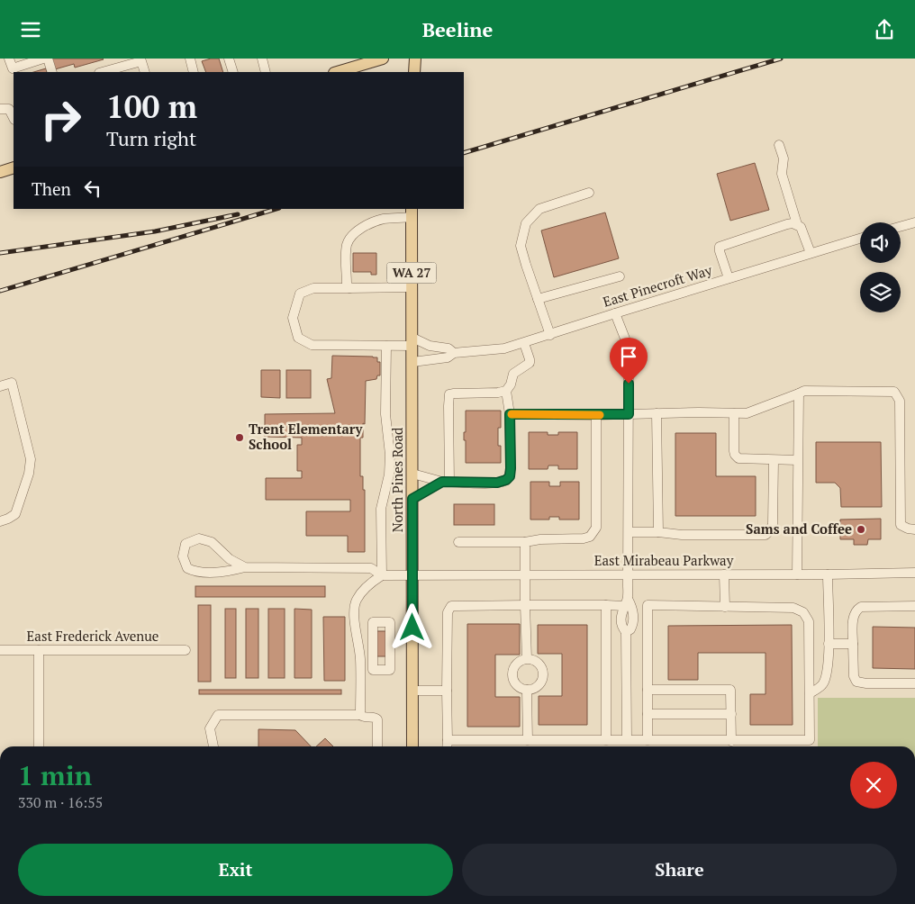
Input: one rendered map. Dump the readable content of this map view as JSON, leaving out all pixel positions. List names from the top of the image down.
{
  "streets": {
    "main road": ["WA 27", "North Pines Road"],
    "street": ["East Pinecroft Way", "East Mirabeau Parkway", "East Frederick Avenue"]
  },
  "crossings": [
    ["East Pinecroft Way", "North Pines Road"],
    ["North Pines Road", "East Mirabeau Parkway"]
  ],
  "places": ["Trent Elementary School", "Sams and Coffee"],
  "page": {
    "header": "Beeline",
    "turn": ["100 m", "Turn right"],
    "then": "Then",
    "heading": ["1 min", "330 m · 16:55"],
    "buttons": ["Exit", "Share"]
  }
}
